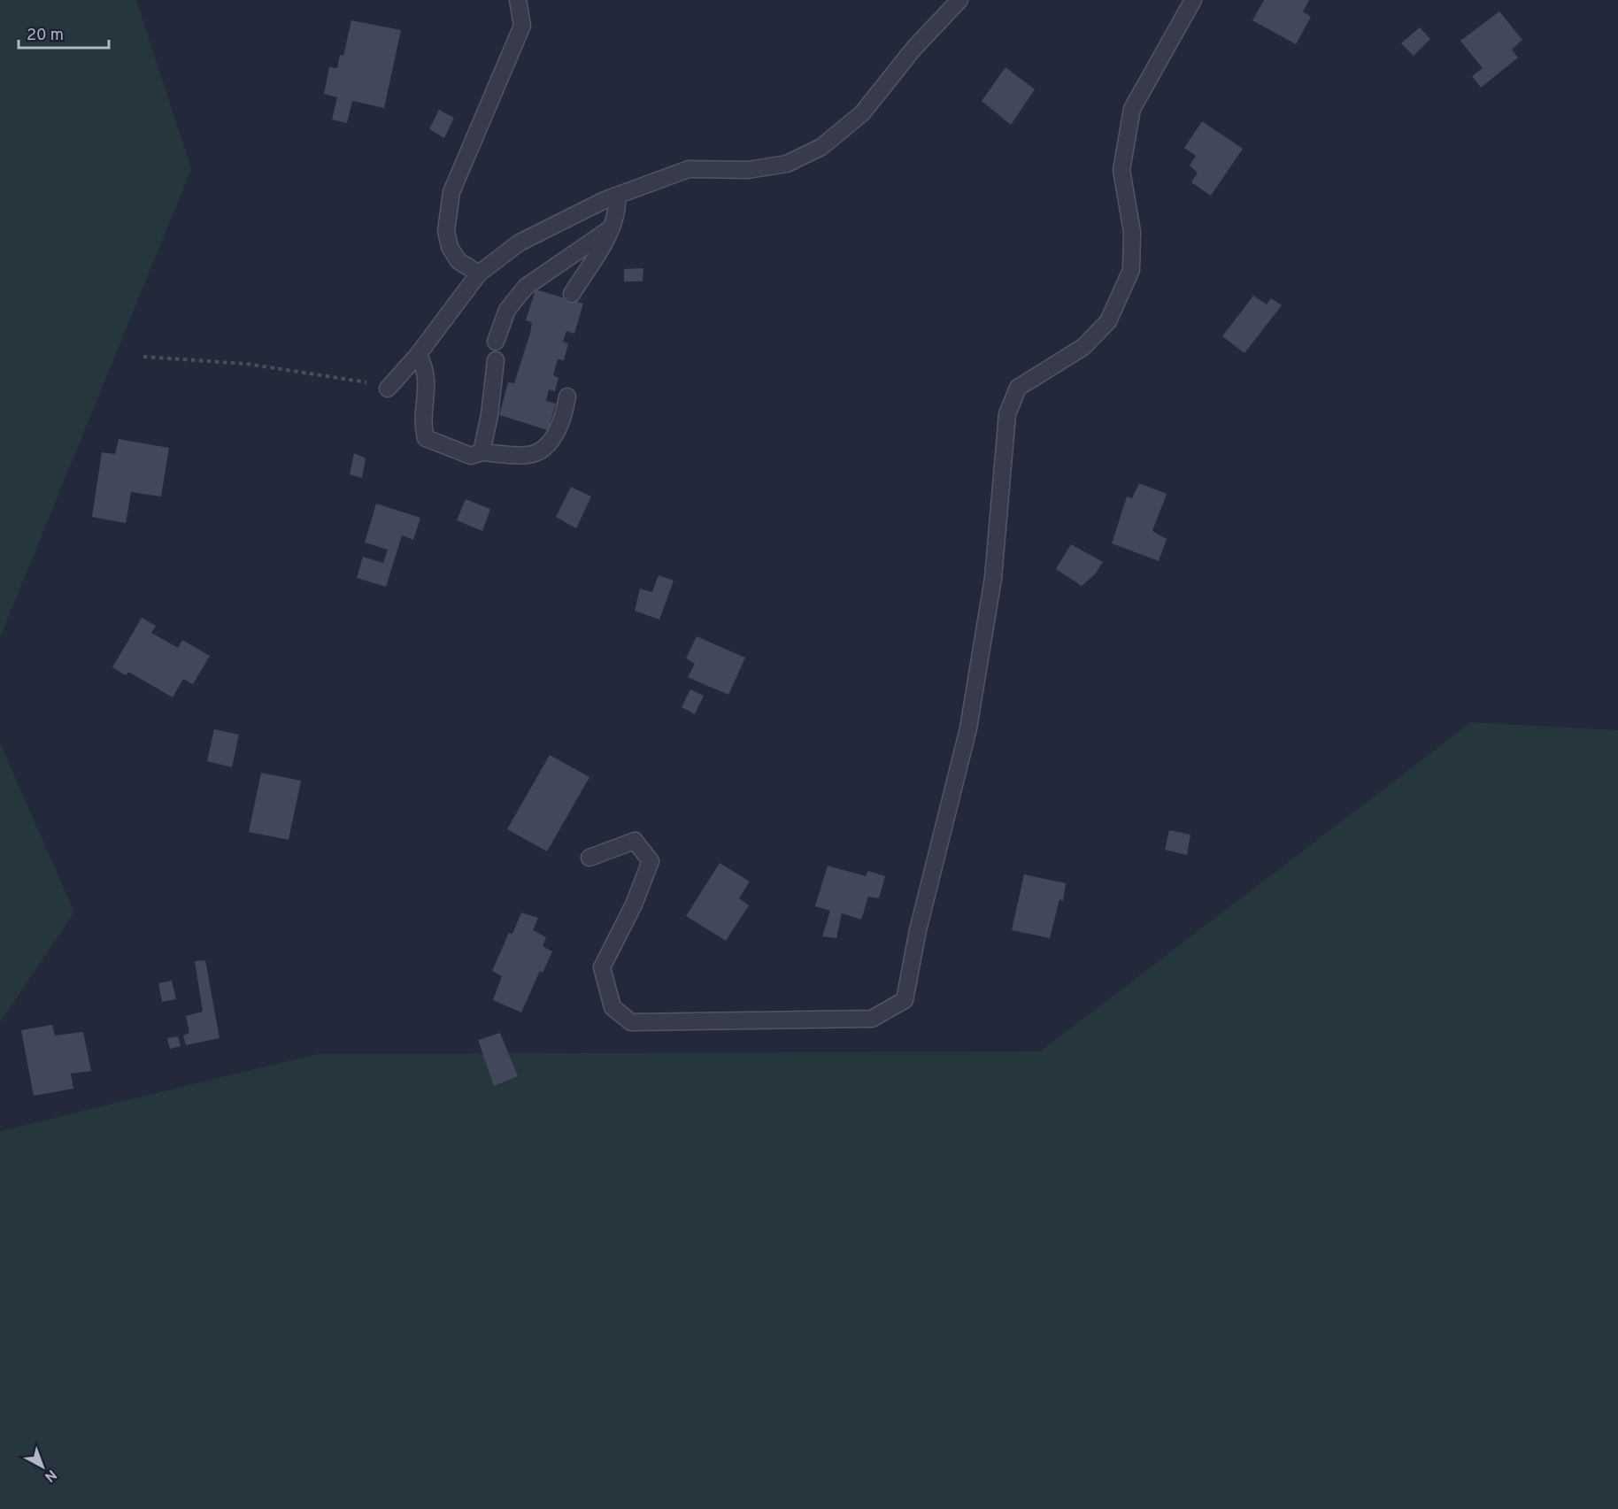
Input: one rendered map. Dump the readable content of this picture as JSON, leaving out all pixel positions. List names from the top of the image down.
{
  "scale_bar": "20 m",
  "north": "bottom right"
}
